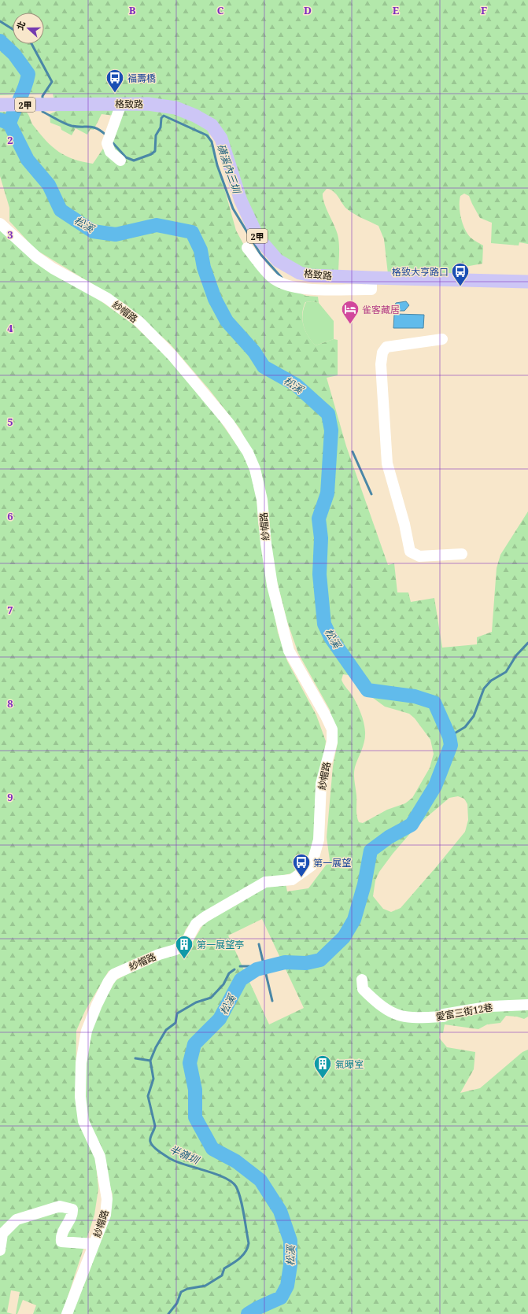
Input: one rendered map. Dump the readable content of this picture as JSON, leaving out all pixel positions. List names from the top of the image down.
{
  "streets": {
    "main road": ["格致路", "2甲"],
    "street": ["紗帽路", "愛富三街12巷"]
  },
  "water": ["磺溪內三圳", "松溪", "半嶺圳"],
  "places": {
    "bus stop": ["福壽橋", "格致大亨路口", "第一展望"],
    "hotel": ["雀客藏居"],
    "building": ["第一展望亭", "氣曝室"]
  },
  "north": "left",
  "grid": {
    "columns": [
      "B",
      "C",
      "D",
      "E",
      "F"
    ],
    "rows": [
      "2",
      "3",
      "4",
      "5",
      "6",
      "7",
      "8",
      "9"
    ]
  }
}
